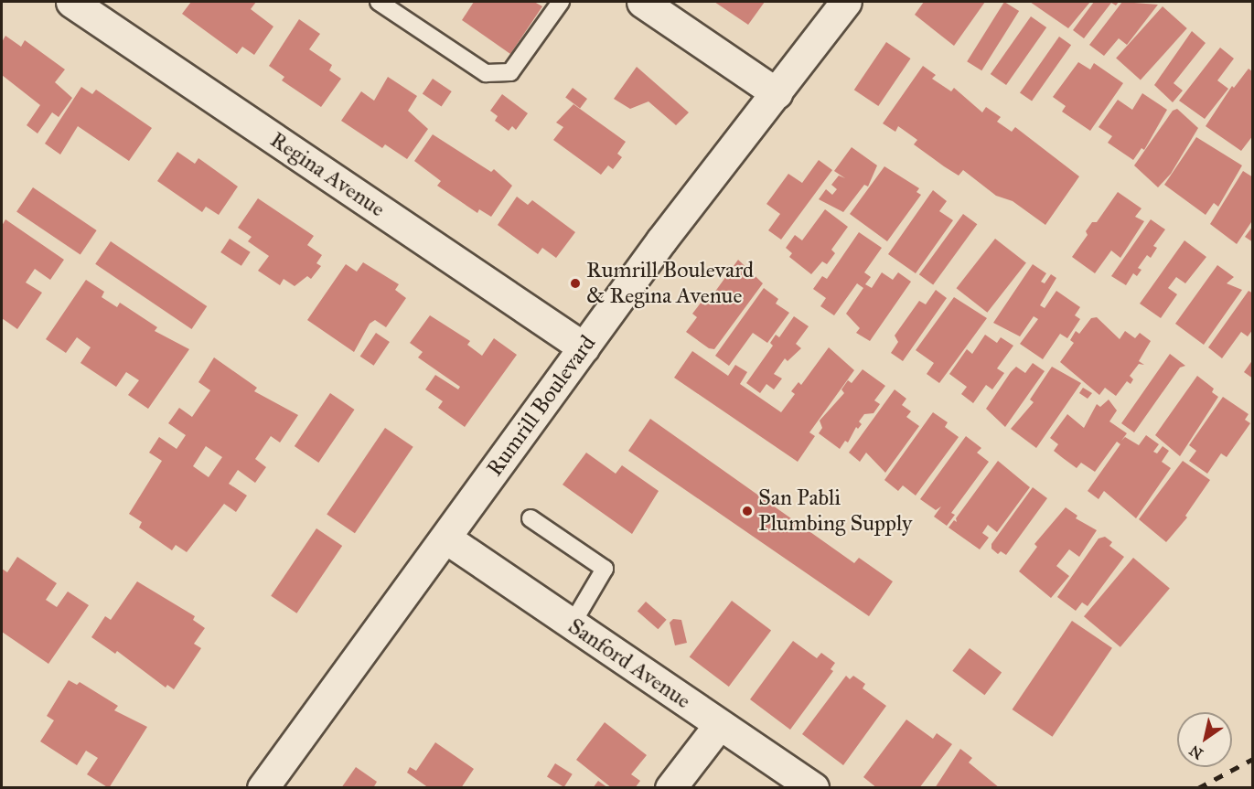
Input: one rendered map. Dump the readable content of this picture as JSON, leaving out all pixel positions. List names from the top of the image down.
{
  "streets": {
    "street": ["Regina Avenue", "Rumrill Boulevard", "Sanford Avenue"]
  },
  "crossings": [
    ["Regina Avenue", "Rumrill Boulevard"],
    ["Rumrill Boulevard", "Sanford Avenue"]
  ],
  "places": ["Rumrill Boulevard & Regina Avenue", "San Pabli Plumbing Supply"],
  "north": "bottom left"
}
